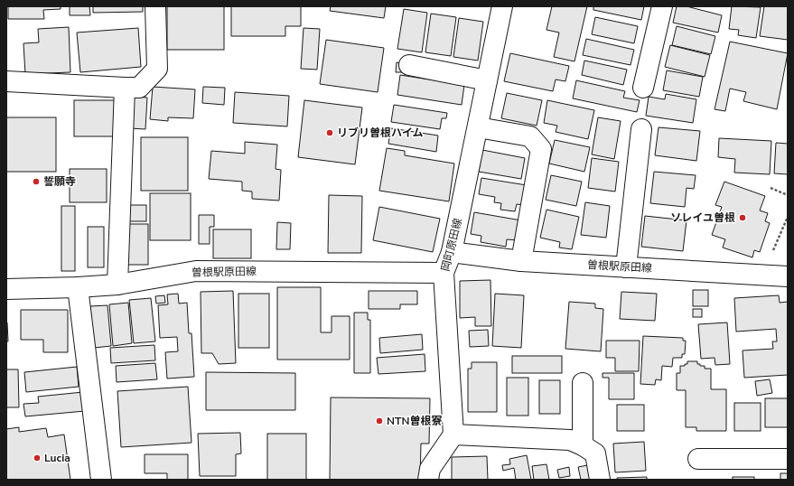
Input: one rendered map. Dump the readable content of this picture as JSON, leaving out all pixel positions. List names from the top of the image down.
{
  "streets": {
    "street": ["岡町原田線", "曽根駅原田線"]
  },
  "crossings": [
    ["岡町原田線", "曽根駅原田線"]
  ],
  "places": [
    "リブリ曽根ハイム",
    "誓願寺",
    "ソレイユ曽根",
    "NTN曽根寮",
    "Lucia"
  ]
}
